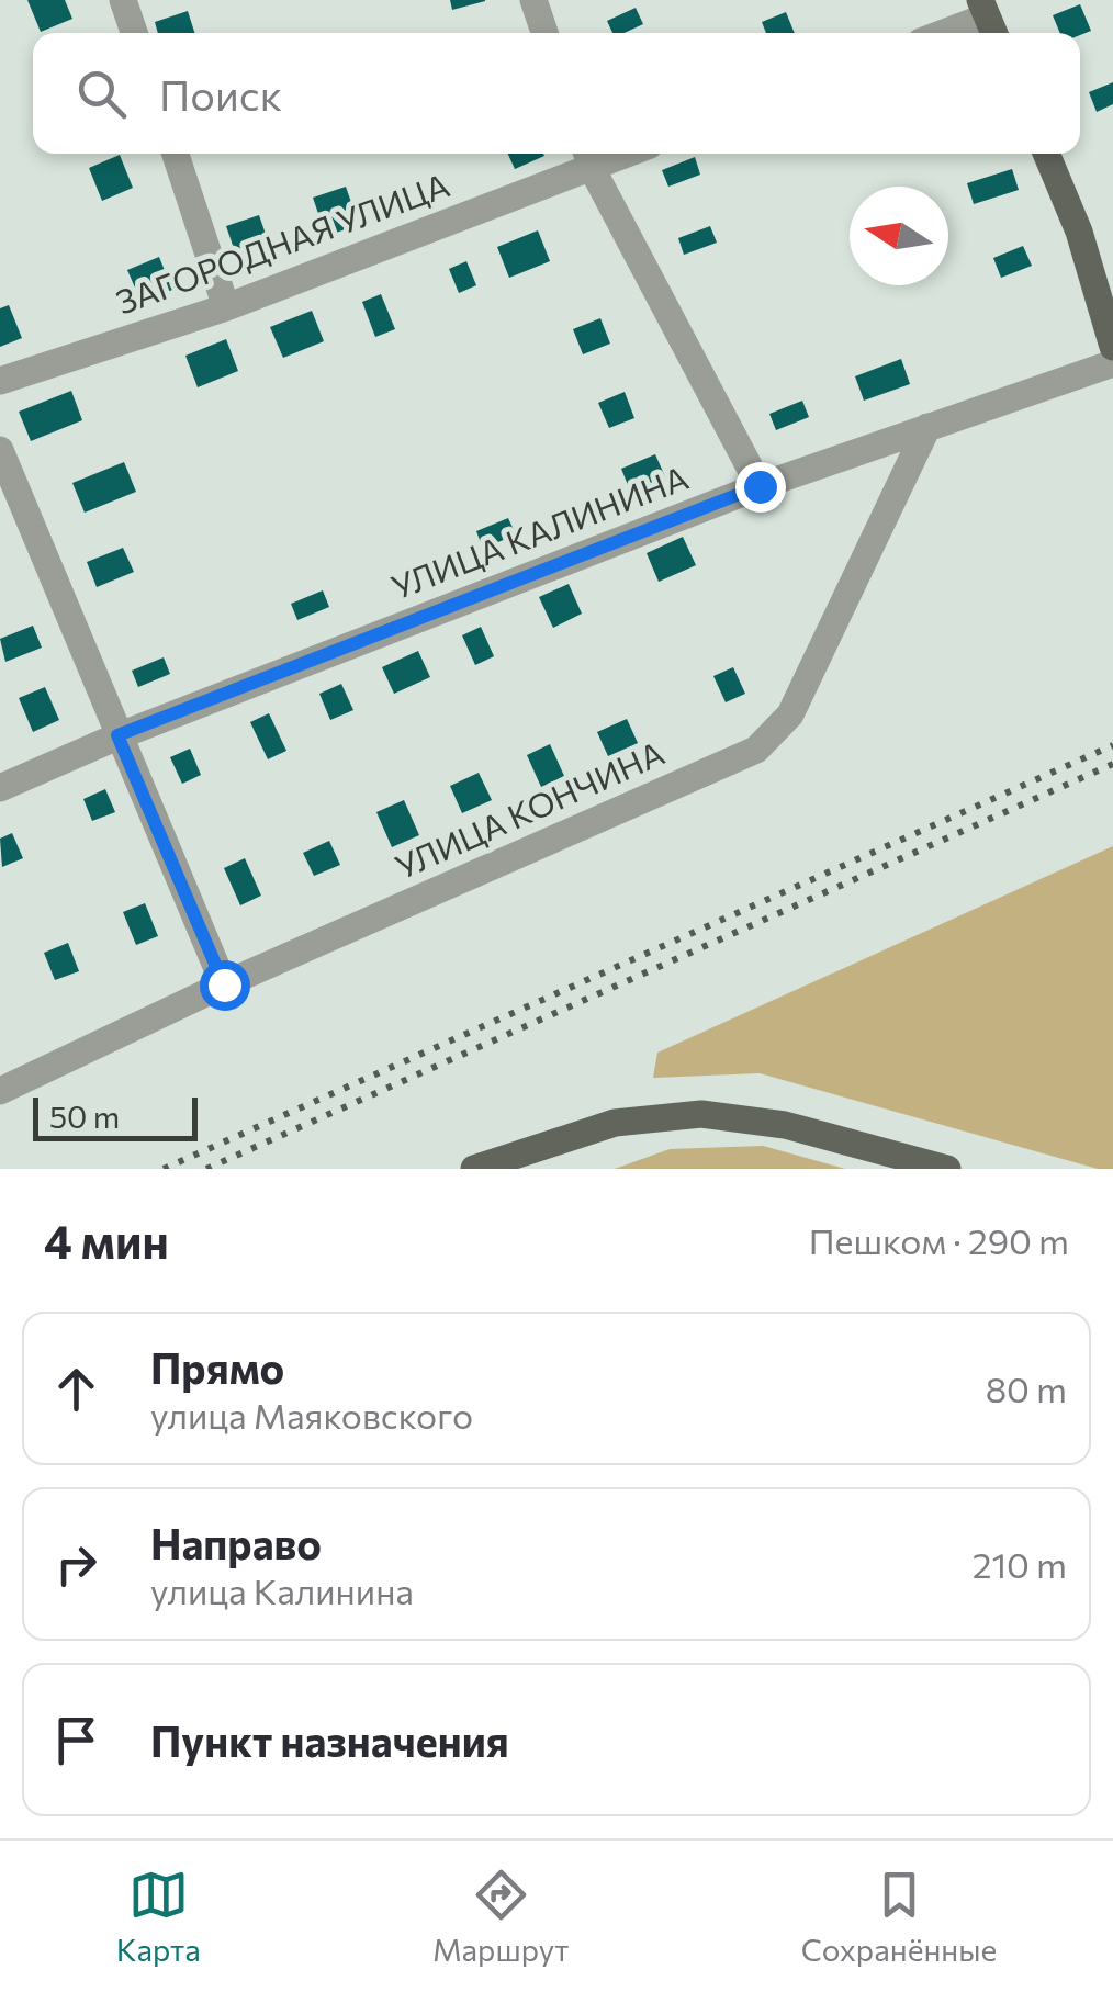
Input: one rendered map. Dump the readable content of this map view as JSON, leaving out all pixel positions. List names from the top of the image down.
{
  "streets": {
    "street": ["ЗАГОРОДНАЯ УЛИЦА", "УЛИЦА КАЛИНИНА", "УЛИЦА КОНЧИНА"]
  },
  "crossings": [
    ["УЛИЦА КАЛИНИНА", "УЛИЦА КОНЧИНА"]
  ],
  "scale_bar": "50 m",
  "north": "left",
  "page": {
    "search": "Поиск",
    "scale": "50 m",
    "heading": ["4 мин", "Пешком · 290 m"],
    "list": [
      ["Прямо", "улица Маяковского", "80 m"],
      ["Направо", "улица Калинина", "210 m"],
      "Пункт назначения"
    ],
    "nav": ["Карта", "Маршрут", "Сохранённые"]
  }
}
